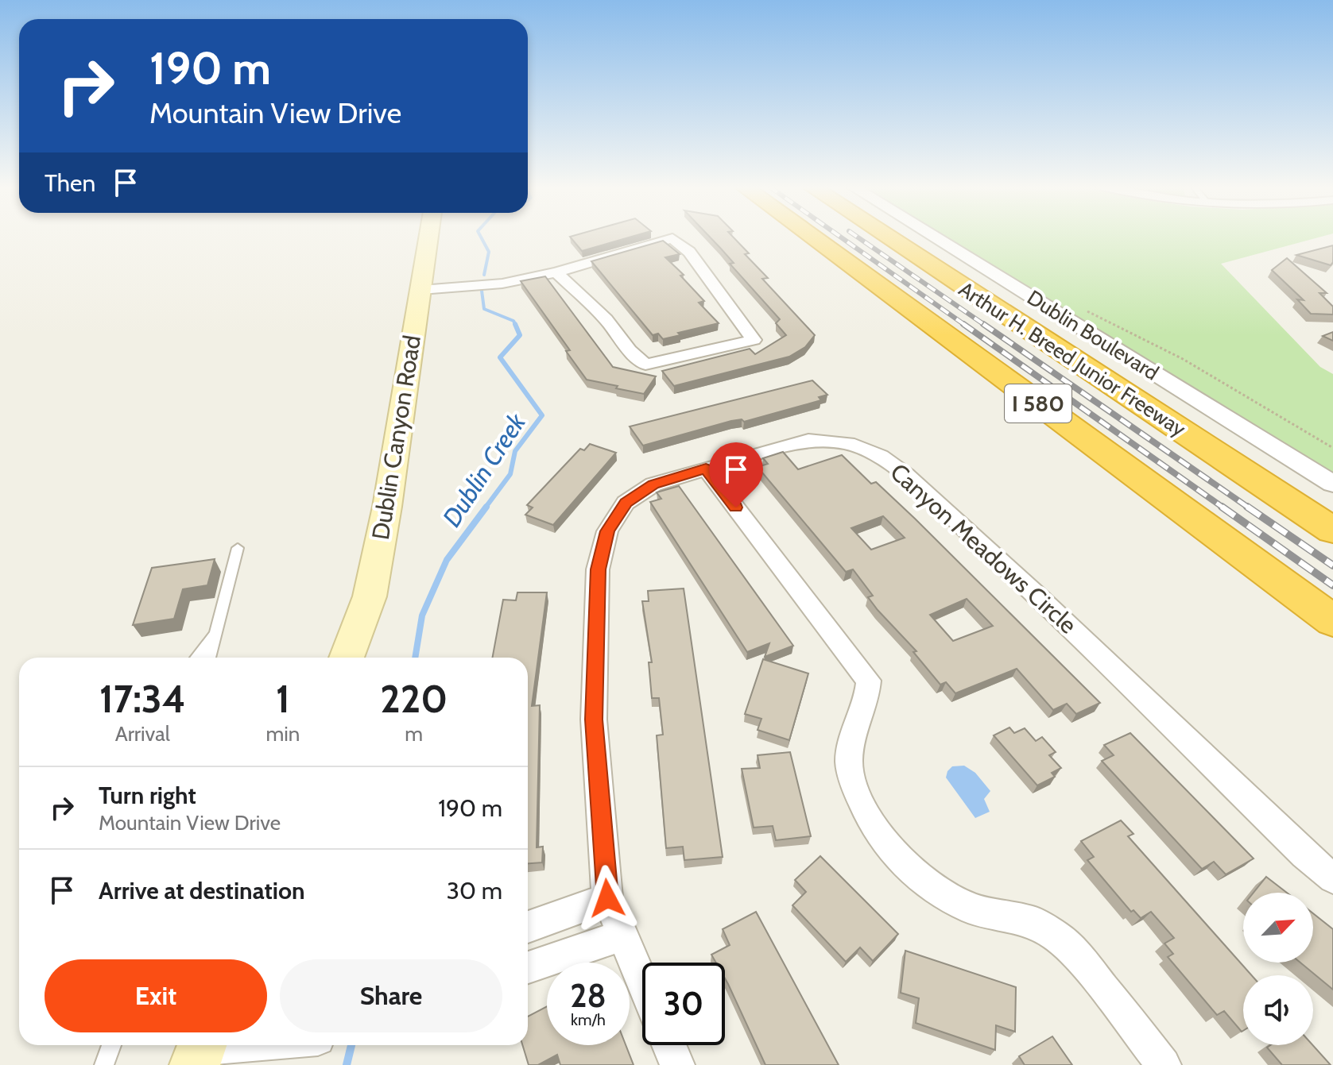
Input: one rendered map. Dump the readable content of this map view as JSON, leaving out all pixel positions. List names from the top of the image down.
{
  "streets": {
    "highway": ["Arthur H. Breed Junior Freeway", "I 580"],
    "main road": ["Dublin Canyon Road"],
    "street": ["Dublin Boulevard", "Canyon Meadows Circle"]
  },
  "water": ["Dublin Creek"],
  "north": "top right",
  "page": {
    "turn": ["190 m", "Mountain View Drive"],
    "then": "Then",
    "eta": [
      "17:34",
      "Arrival",
      "1",
      "min",
      "220",
      "m"
    ],
    "list": [
      {
        "name": "Turn right",
        "note": "Mountain View Drive",
        "value": "190 m"
      },
      {
        "name": "Arrive at destination",
        "value": "30 m"
      }
    ],
    "buttons": ["Exit", "Share"],
    "speed": "28 km/h",
    "limit": "30"
  }
}
